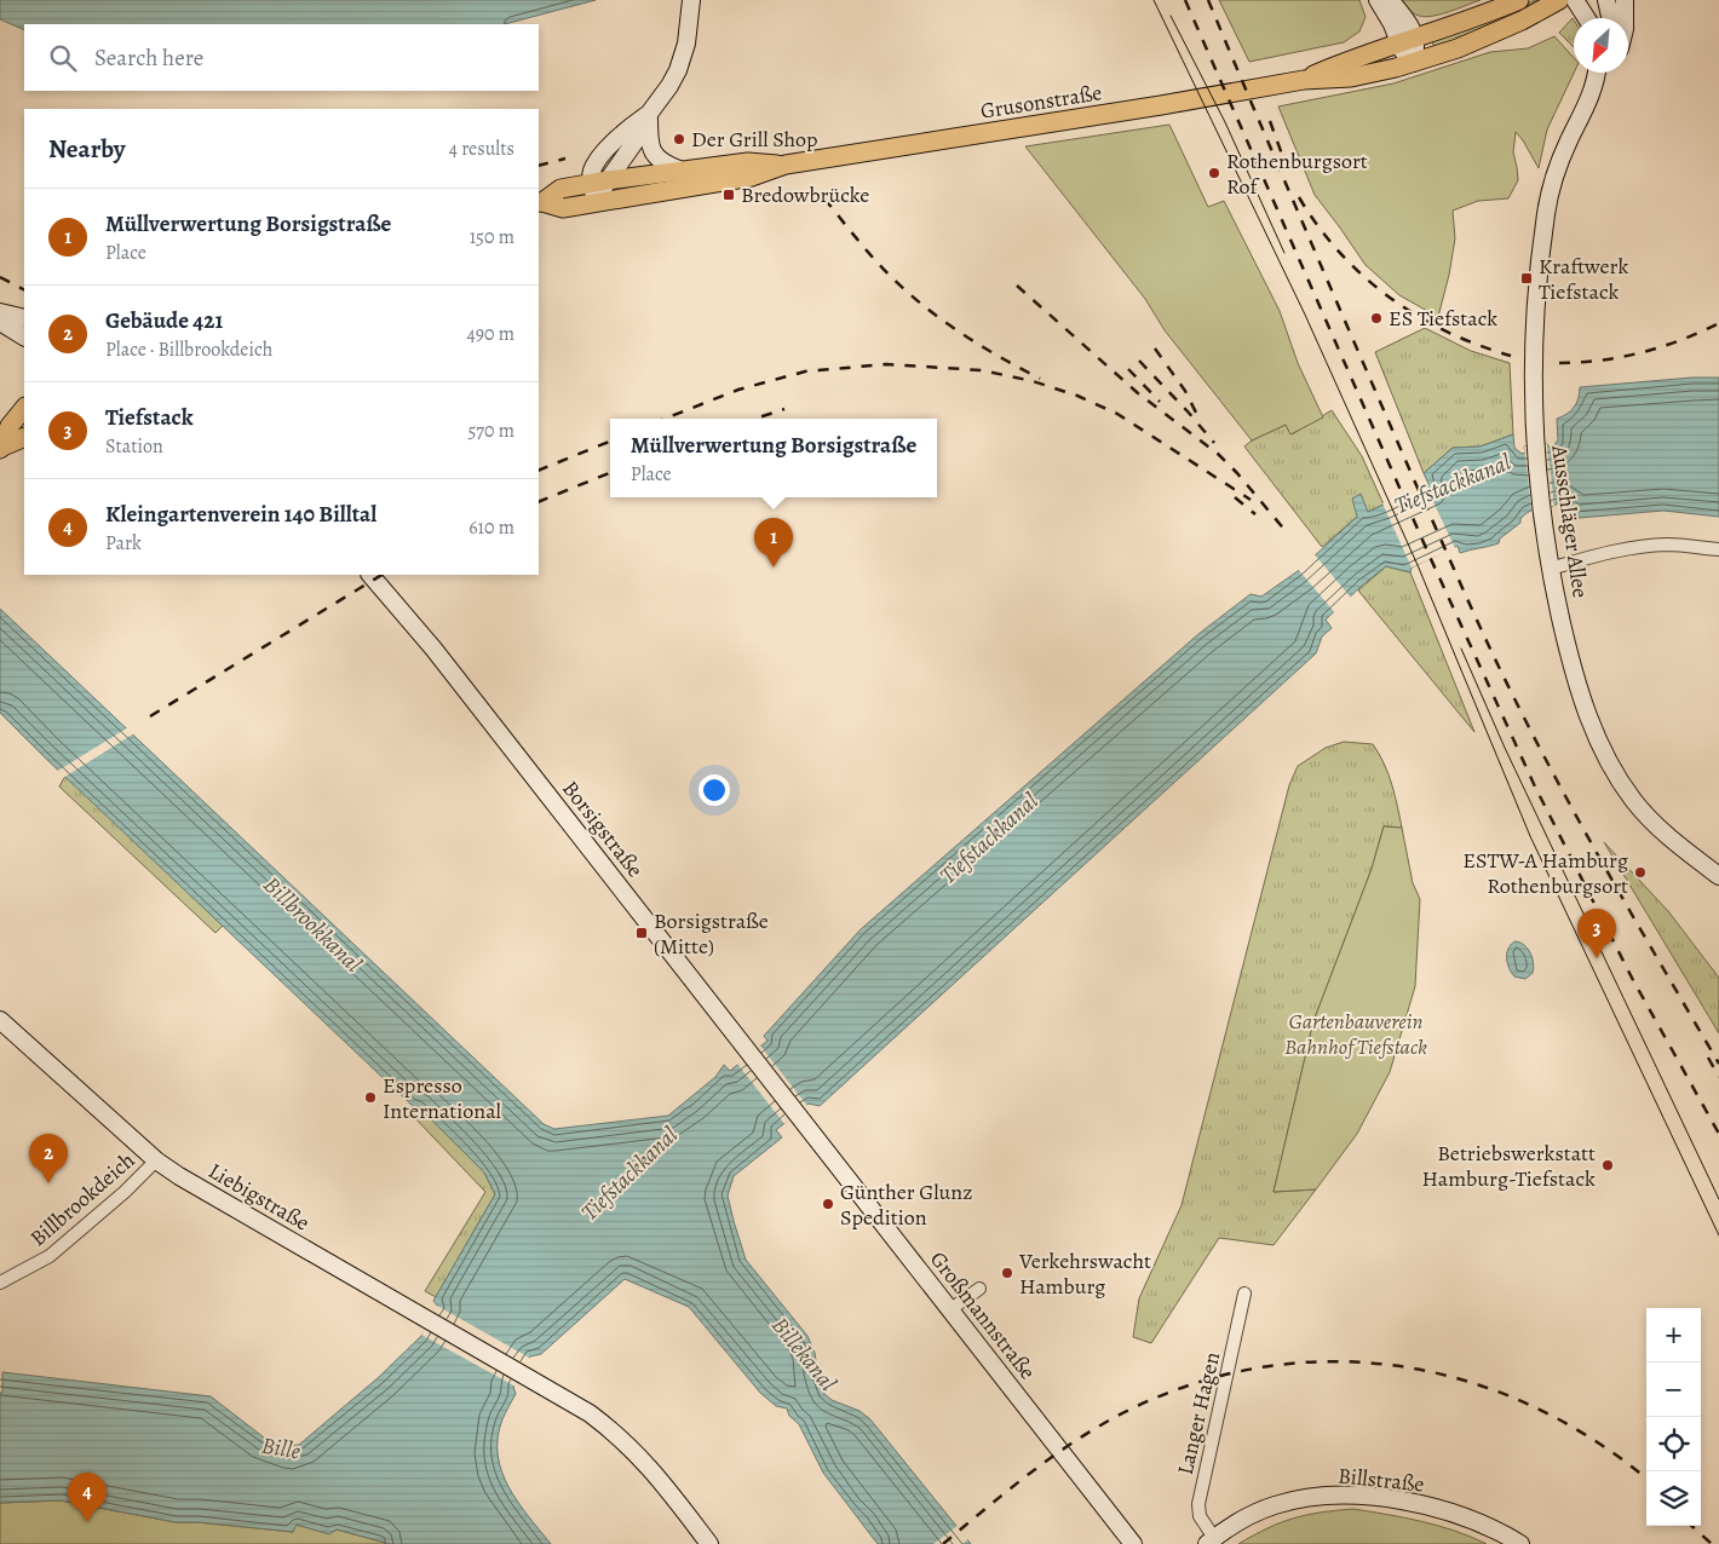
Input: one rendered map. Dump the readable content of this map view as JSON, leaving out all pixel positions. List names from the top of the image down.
{
  "streets": {
    "main road": ["Grusonstraße"],
    "street": [
      "Ausschläger Allee",
      "Borsigstraße",
      "Liebigstraße",
      "Billbrookdeich",
      "Großmannstraße",
      "Langer Hagen",
      "Billstraße"
    ]
  },
  "crossings": [
    ["Borsigstraße", "Großmannstraße"],
    ["Liebigstraße", "Billbrookdeich"],
    ["Langer Hagen", "Billstraße"]
  ],
  "water": [
    "Tiefstackkanal",
    "Billbrookkanal",
    "Billekanal",
    "Bille"
  ],
  "parks": ["Gartenbauverein Bahnhof Tiefstack"],
  "places": {
    "other": [
      "Der Grill Shop",
      "Rothenburgsort Rof",
      "ES Tiefstack",
      "ESTW-A Hamburg Rothenburgsort",
      "Espresso International",
      "Betriebswerkstatt Hamburg-Tiefstack",
      "Günther Glunz Spedition",
      "Verkehrswacht Hamburg"
    ],
    "transit": ["Bredowbrücke", "Kraftwerk Tiefstack", "Borsigstraße (Mitte)"]
  },
  "north": "bottom left",
  "page": {
    "search": "Search here",
    "heading": ["Nearby", "4 results"],
    "list": [
      {
        "mark": "1",
        "name": "Müllverwertung Borsigstraße",
        "note": "Place",
        "value": "150 m"
      },
      {
        "mark": "2",
        "name": "Gebäude 421",
        "note": "Place · Billbrookdeich",
        "value": "490 m"
      },
      {
        "mark": "3",
        "name": "Tiefstack",
        "note": "Station",
        "value": "570 m"
      },
      {
        "mark": "4",
        "name": "Kleingartenverein 140 Billtal",
        "note": "Park",
        "value": "610 m"
      }
    ],
    "popup": ["Müllverwertung Borsigstraße", "Place"],
    "pins": [
      "1",
      "3",
      "2",
      "4"
    ],
    "map_buttons": ["+", "−"]
  }
}
